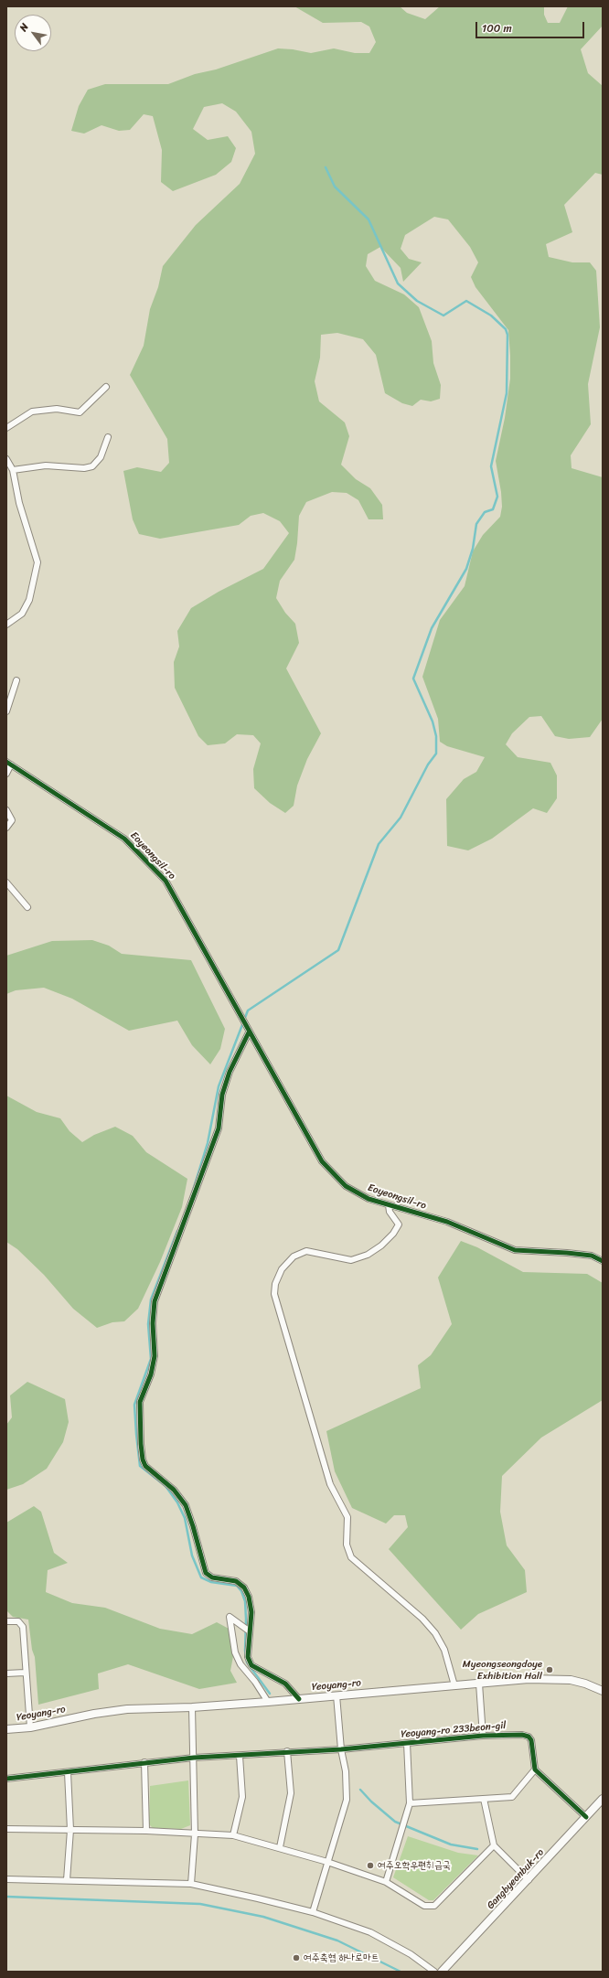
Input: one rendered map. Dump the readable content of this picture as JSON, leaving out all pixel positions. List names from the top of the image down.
{
  "streets": {
    "street": [
      "Eoyeongsil-ro",
      "Yeoyang-ro",
      "Yeoyang-ro 233beon-gil",
      "Gangbyeonbuk-ro"
    ]
  },
  "places": ["Myeongseongdoye Exhibition Hall", "여주오학우편취급국", "여주축협 하나로마트"],
  "scale_bar": "100 m",
  "north": "top left"
}
